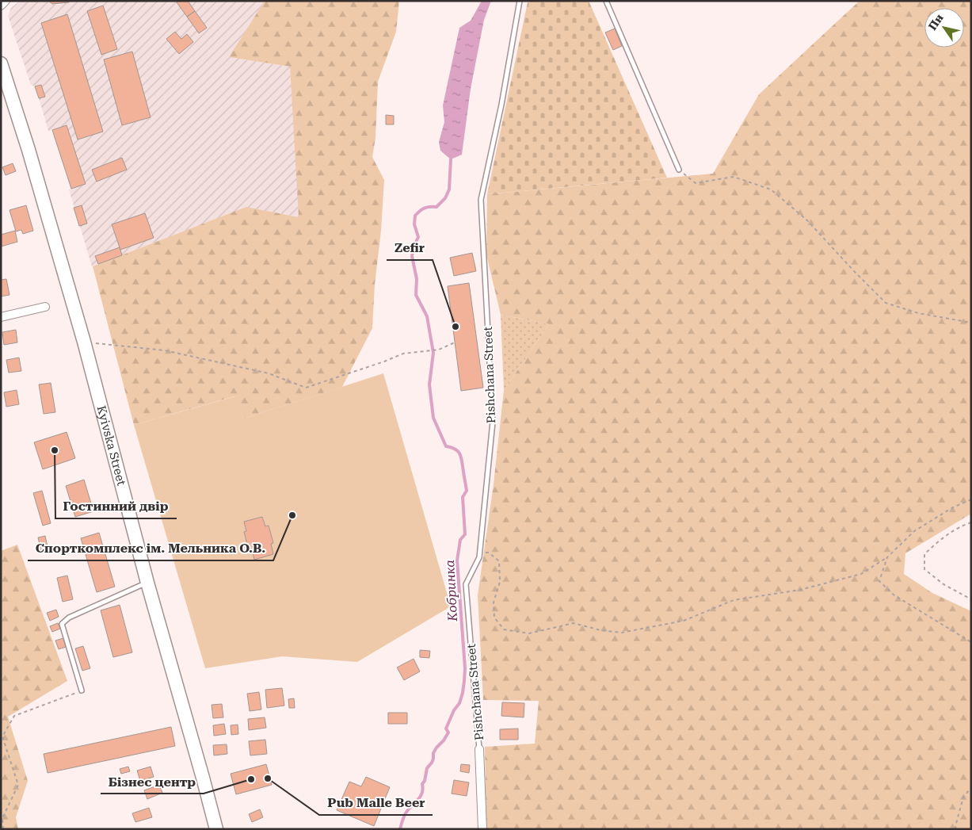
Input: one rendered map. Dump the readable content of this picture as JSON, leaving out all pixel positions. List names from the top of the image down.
{
  "streets": {
    "main road": ["Kyivska Street"],
    "lane": ["Pishchana Street"]
  },
  "water": ["Кобринка"],
  "places": [
    "Zefir",
    "Гостинний двір",
    "Спорткомплекс ім. Мельника О.В.",
    "Pub Malle Beer",
    "Бізнес центр"
  ],
  "north": "top left"
}
